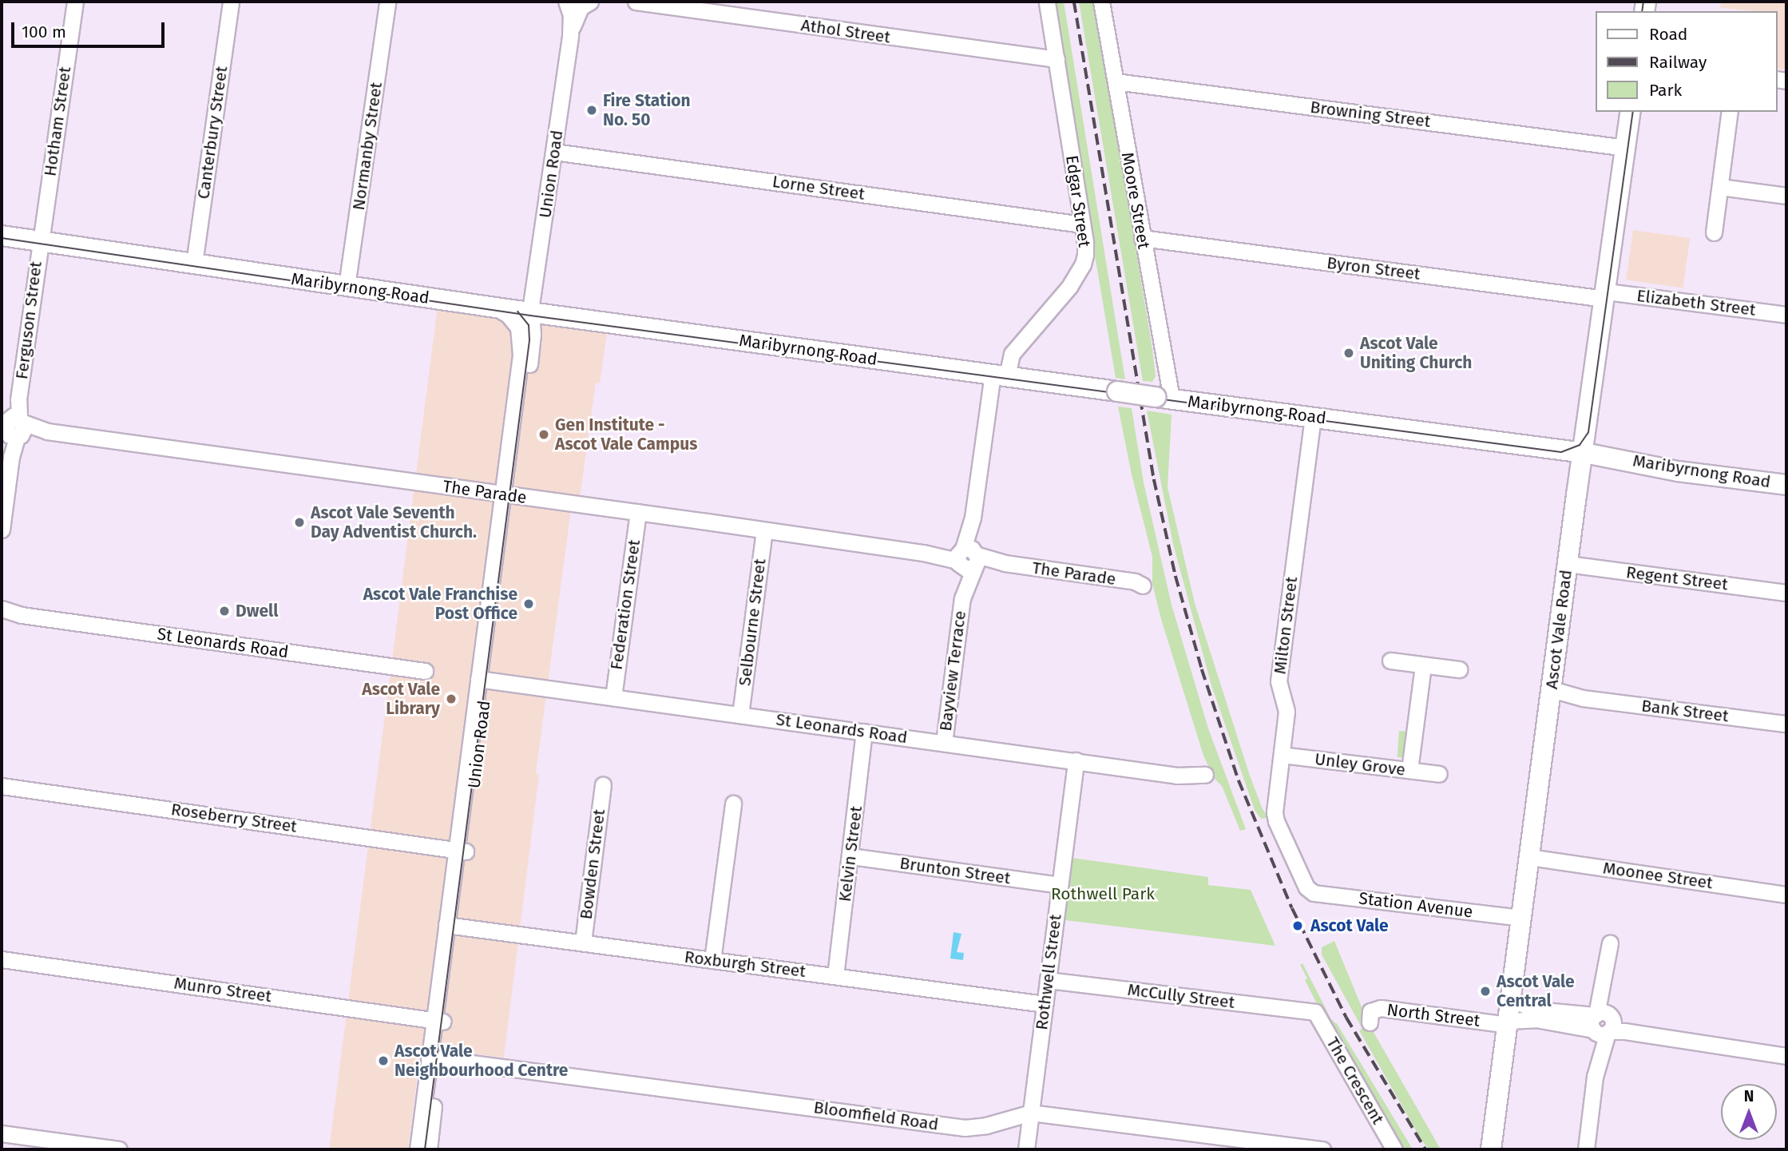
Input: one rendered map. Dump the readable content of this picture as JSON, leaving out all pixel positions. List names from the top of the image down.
{
  "streets": {
    "main road": ["Maribyrnong Road", "Ascot Vale Road"],
    "street": [
      "Athol Street",
      "Browning Street",
      "Hotham Street",
      "Canterbury Street",
      "Normanby Street",
      "Union Road",
      "Lorne Street",
      "Moore Street",
      "Edgar Street",
      "Byron Street",
      "Elizabeth Street",
      "Ferguson Street",
      "The Parade",
      "Regent Street",
      "Federation Street",
      "Selbourne Street",
      "Milton Street",
      "St Leonards Road",
      "Bayview Terrace",
      "Bank Street",
      "Unley Grove",
      "Roseberry Street",
      "Kelvin Street",
      "Bowden Street",
      "Brunton Street",
      "Moonee Street",
      "Station Avenue",
      "Roxburgh Street",
      "Rothwell Street",
      "Munro Street",
      "McCully Street",
      "North Street",
      "The Crescent",
      "Bloomfield Road"
    ]
  },
  "crossings": [
    ["Athol Street", "Edgar Street"],
    ["Browning Street", "Moore Street"],
    ["Browning Street", "Ascot Vale Road"],
    ["Hotham Street", "Maribyrnong Road"],
    ["Hotham Street", "Ferguson Street"],
    ["Canterbury Street", "Maribyrnong Road"],
    ["Normanby Street", "Maribyrnong Road"],
    ["Union Road", "Lorne Street"],
    ["Union Road", "Maribyrnong Road"],
    ["Union Road", "The Parade"],
    ["Union Road", "St Leonards Road"],
    ["Union Road", "Roseberry Street"],
    ["Union Road", "Roxburgh Street"],
    ["Union Road", "Munro Street"],
    ["Union Road", "Bloomfield Road"],
    ["Lorne Street", "Edgar Street"],
    ["Moore Street", "Byron Street"],
    ["Moore Street", "Maribyrnong Road"],
    ["Edgar Street", "Maribyrnong Road"],
    ["Edgar Street", "Bayview Terrace"],
    ["Byron Street", "Elizabeth Street"],
    ["Byron Street", "Ascot Vale Road"],
    ["Maribyrnong Road", "Ferguson Street"],
    ["Maribyrnong Road", "Milton Street"],
    ["Maribyrnong Road", "Ascot Vale Road"],
    ["Maribyrnong Road", "Bayview Terrace"],
    ["Elizabeth Street", "Ascot Vale Road"],
    ["Ferguson Street", "The Parade"],
    ["The Parade", "Federation Street"],
    ["The Parade", "Selbourne Street"],
    ["The Parade", "Bayview Terrace"],
    ["Regent Street", "Ascot Vale Road"],
    ["Federation Street", "St Leonards Road"],
    ["Selbourne Street", "St Leonards Road"],
    ["Milton Street", "Unley Grove"],
    ["Milton Street", "Station Avenue"],
    ["Ascot Vale Road", "Bank Street"],
    ["Ascot Vale Road", "Moonee Street"],
    ["Ascot Vale Road", "Station Avenue"],
    ["Ascot Vale Road", "North Street"],
    ["St Leonards Road", "Bayview Terrace"],
    ["St Leonards Road", "Kelvin Street"],
    ["St Leonards Road", "Rothwell Street"],
    ["Kelvin Street", "Brunton Street"],
    ["Kelvin Street", "Roxburgh Street"],
    ["Bowden Street", "Roxburgh Street"],
    ["Brunton Street", "Rothwell Street"],
    ["Roxburgh Street", "Rothwell Street"],
    ["Rothwell Street", "McCully Street"],
    ["Rothwell Street", "Bloomfield Road"],
    ["McCully Street", "The Crescent"]
  ],
  "parks": ["Rothwell Park"],
  "places": [
    "Fire Station No. 50",
    "Ascot Vale Uniting Church",
    "Gen Institute - Ascot Vale Campus",
    "Ascot Vale Seventh Day Adventist Church.",
    "Ascot Vale Franchise Post Office",
    "Dwell",
    "Ascot Vale Library",
    "Ascot Vale",
    "Ascot Vale Central",
    "Ascot Vale Neighbourhood Centre"
  ],
  "legend": ["Road", "Railway", "Park"],
  "scale_bar": "100 m",
  "north": "top"
}
